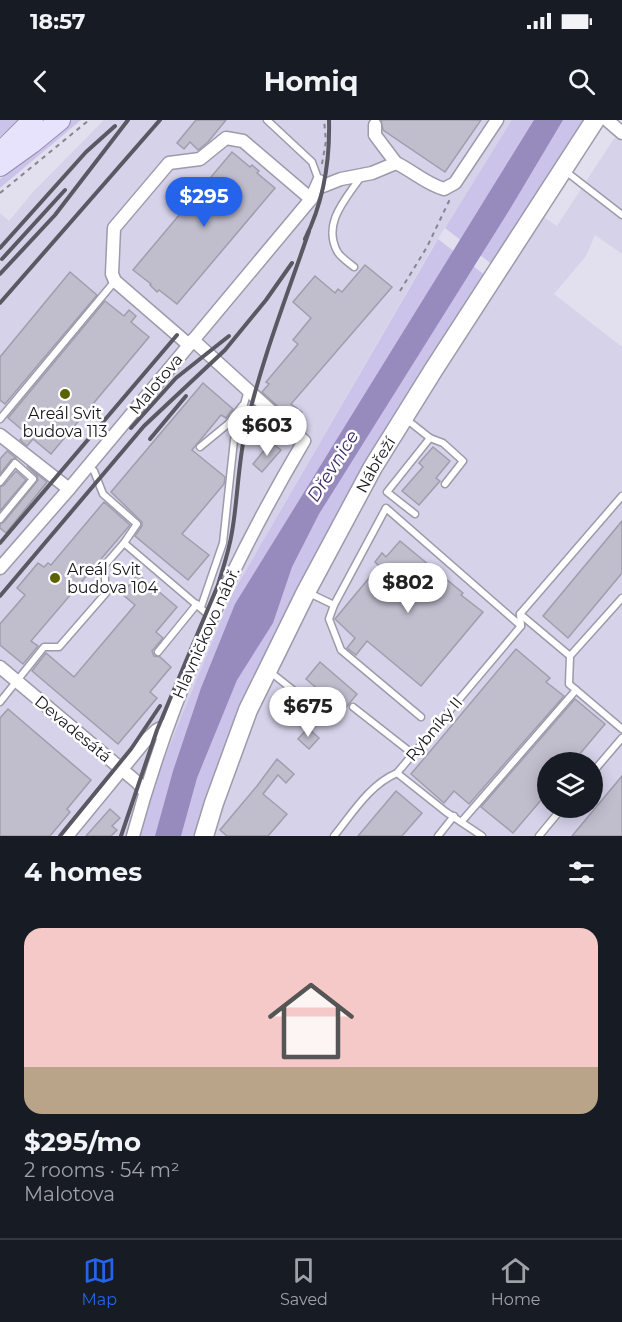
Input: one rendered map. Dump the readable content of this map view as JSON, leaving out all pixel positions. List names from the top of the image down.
{
  "streets": {
    "street": [
      "Malotova",
      "Nábřeží",
      "Hlavničkovo nábř.",
      "Devadesátá"
    ],
    "lane": ["Rybníky II"]
  },
  "crossings": [
    ["Hlavničkovo nábř.", "Devadesátá"]
  ],
  "water": ["Dřevnice"],
  "places": ["Areál Svit budova 113", "Areál Svit budova 104"],
  "page": {
    "status": "18:57",
    "header": "Homiq",
    "price": [
      "$295",
      "$603",
      "$802",
      "$675"
    ],
    "heading": "4 homes",
    "list": [
      {
        "name": "$295/mo",
        "note": "2 rooms · 54 m² · Malotova"
      }
    ],
    "tabs": ["Map", "Saved", "Home"]
  }
}
